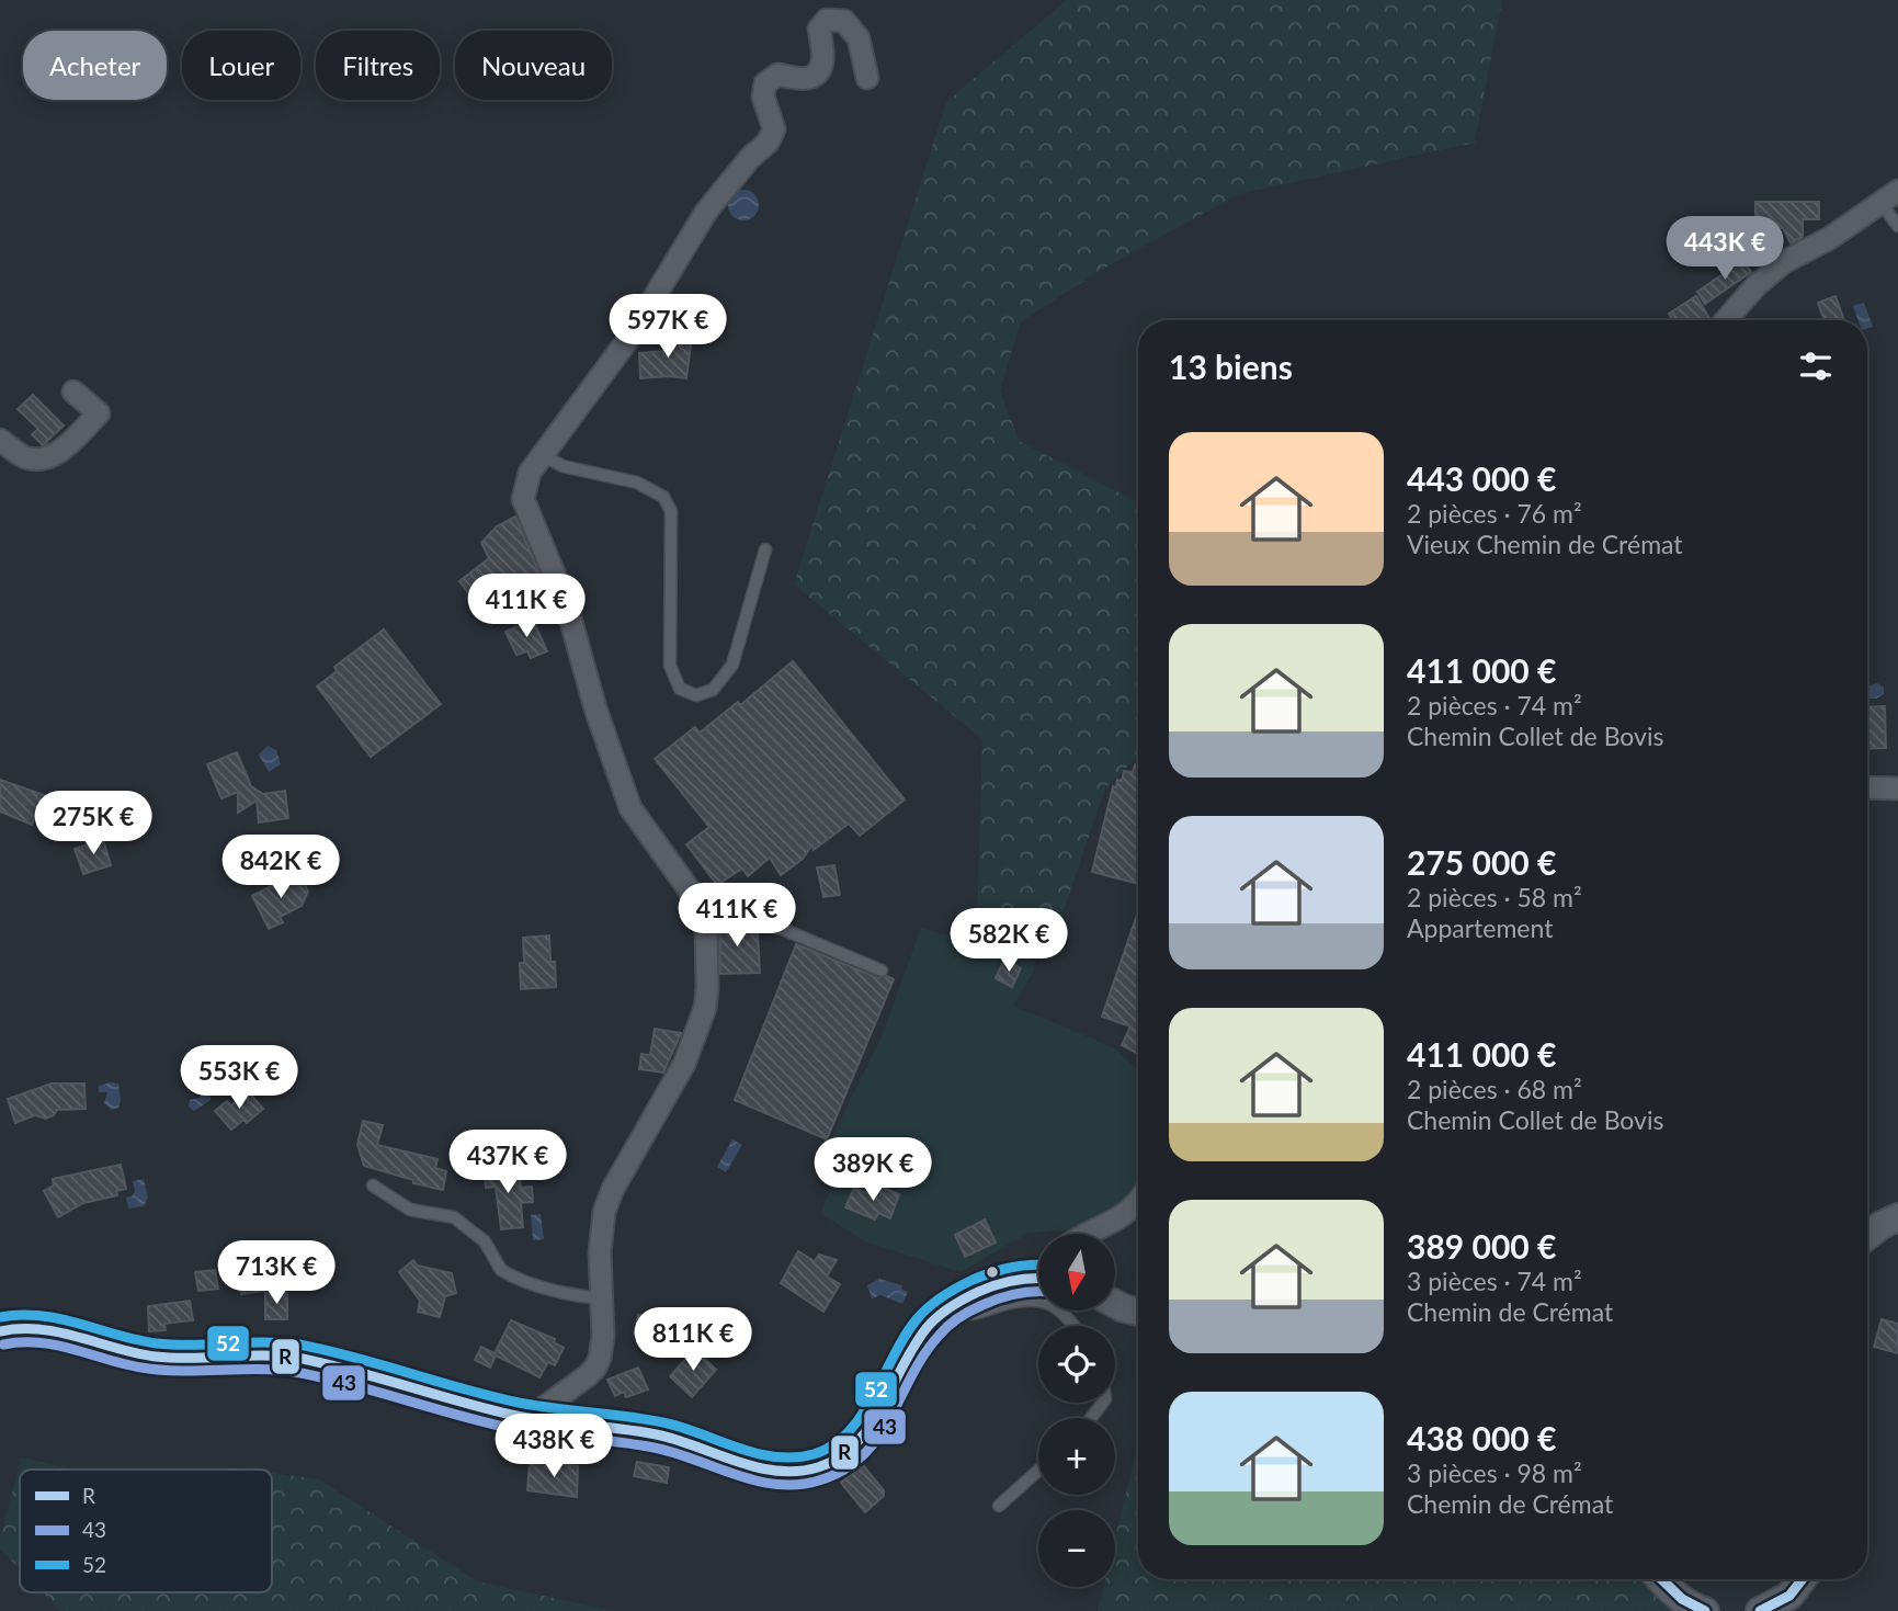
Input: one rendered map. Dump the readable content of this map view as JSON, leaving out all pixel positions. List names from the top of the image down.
{
  "lines": ["transit line 52", "transit line R", "transit line 43"],
  "legend": ["R", "43", "52"],
  "north": "bottom",
  "page": {
    "chip": [
      "Acheter",
      "Louer",
      "Filtres",
      "Nouveau"
    ],
    "price": [
      "443K €",
      "597K €",
      "411K €",
      "275K €",
      "842K €",
      "411K €",
      "582K €",
      "553K €",
      "437K €",
      "389K €",
      "713K €",
      "811K €",
      "438K €"
    ],
    "heading": "13 biens",
    "list": [
      {
        "name": "443 000 €",
        "note": "2 pièces · 76 m² · Vieux Chemin de Crémat"
      },
      {
        "name": "411 000 €",
        "note": "2 pièces · 74 m² · Chemin Collet de Bovis"
      },
      {
        "name": "275 000 €",
        "note": "2 pièces · 58 m² · Appartement"
      },
      {
        "name": "411 000 €",
        "note": "2 pièces · 68 m² · Chemin Collet de Bovis"
      },
      {
        "name": "389 000 €",
        "note": "3 pièces · 74 m² · Chemin de Crémat"
      },
      {
        "name": "438 000 €",
        "note": "3 pièces · 98 m² · Chemin de Crémat"
      }
    ],
    "map_buttons": ["+", "−"]
  }
}
